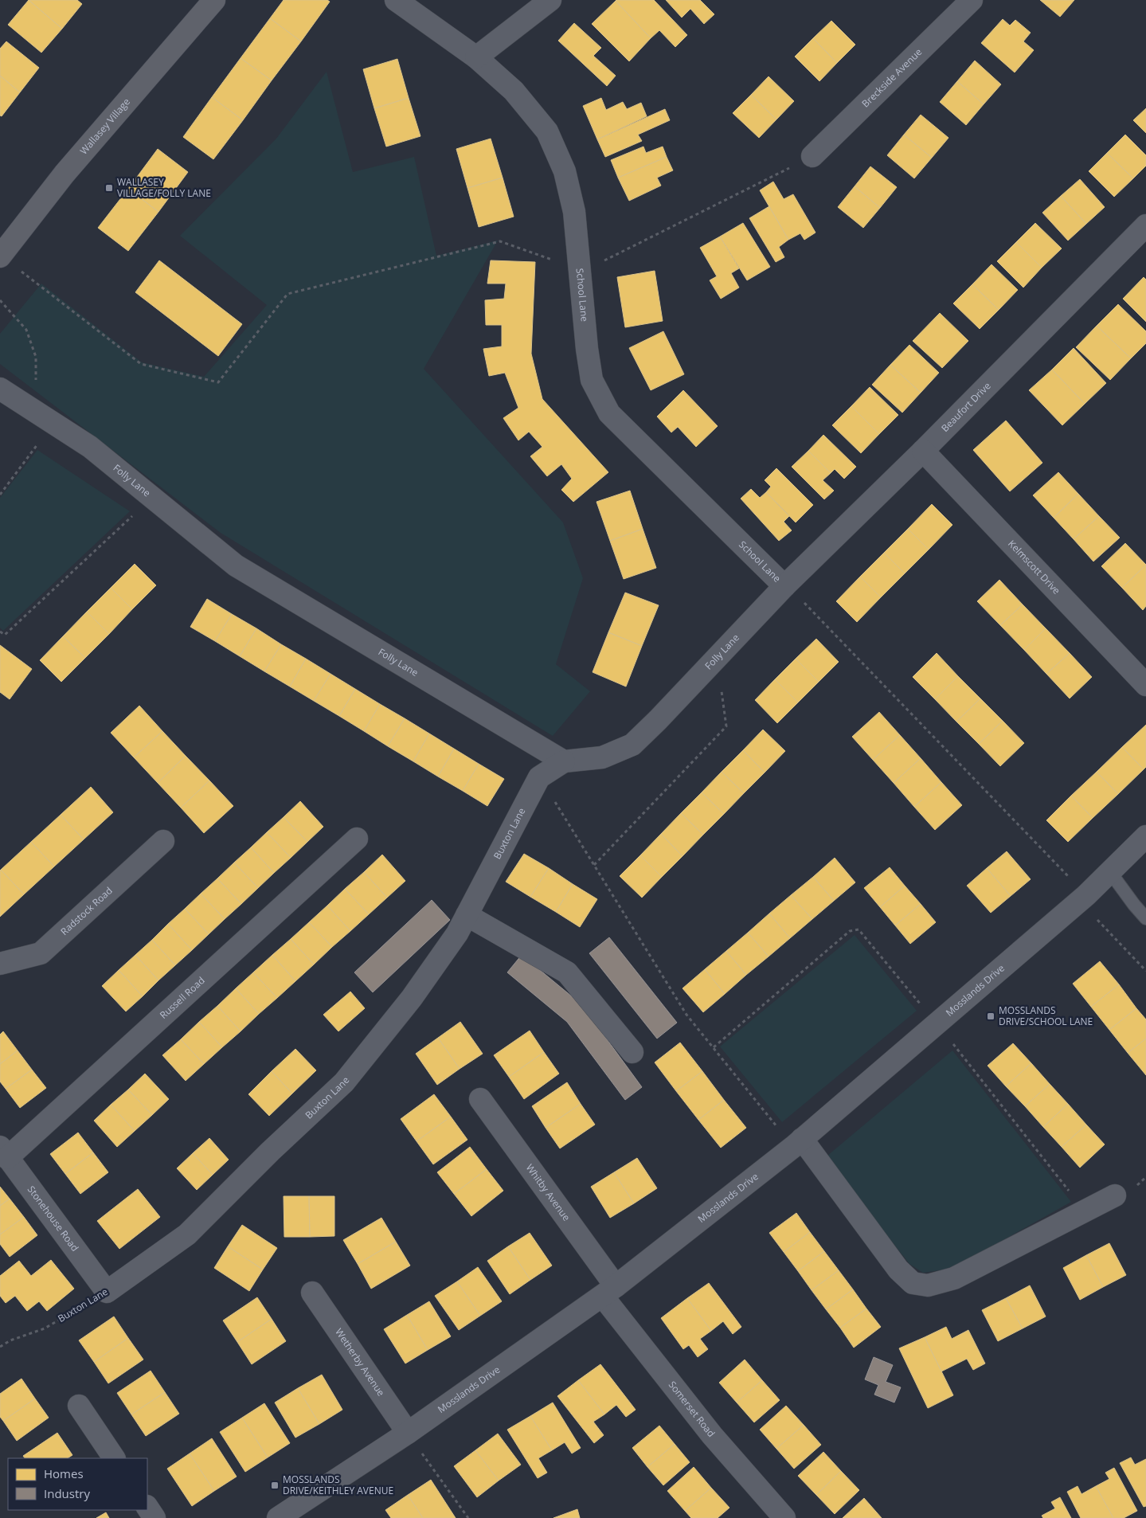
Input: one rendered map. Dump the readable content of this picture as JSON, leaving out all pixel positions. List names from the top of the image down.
{
  "streets": {
    "main road": ["Wallasey Village"],
    "street": [
      "Breckside Avenue",
      "School Lane",
      "Beaufort Drive",
      "Folly Lane",
      "Kelmscott Drive",
      "Buxton Lane",
      "Radstock Road",
      "Mosslands Drive",
      "Russell Road",
      "Whitby Avenue",
      "Stonehouse Road",
      "Wetherby Avenue",
      "Somerset Road"
    ]
  },
  "crossings": [
    ["School Lane", "Beaufort Drive"],
    ["School Lane", "Folly Lane"],
    ["Beaufort Drive", "Folly Lane"],
    ["Beaufort Drive", "Kelmscott Drive"],
    ["Folly Lane", "Buxton Lane"],
    ["Buxton Lane", "Stonehouse Road"],
    ["Mosslands Drive", "Whitby Avenue"],
    ["Mosslands Drive", "Wetherby Avenue"],
    ["Mosslands Drive", "Somerset Road"],
    ["Russell Road", "Stonehouse Road"],
    ["Whitby Avenue", "Somerset Road"]
  ],
  "places": {
    "transit": ["WALLASEY VILLAGE/FOLLY LANE", "MOSSLANDS DRIVE/SCHOOL LANE", "MOSSLANDS DRIVE/KEITHLEY AVENUE"]
  },
  "legend": ["Homes", "Industry"]
}
